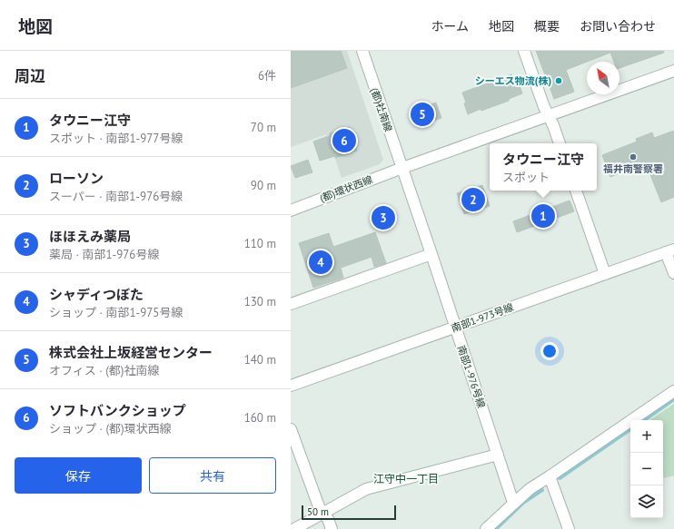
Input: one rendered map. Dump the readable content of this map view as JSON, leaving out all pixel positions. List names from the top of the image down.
{
  "streets": {
    "street": [
      "(都)社南線",
      "(都)環状西線",
      "南部1-973号線",
      "南部1-976号線"
    ]
  },
  "crossings": [
    ["(都)社南線", "(都)環状西線"],
    ["(都)社南線", "南部1-976号線"],
    ["(都)環状西線", "南部1-976号線"],
    ["南部1-973号線", "南部1-976号線"]
  ],
  "districts": ["江守中一丁目"],
  "places": ["シーエス物流(株)", "福井南警察署"],
  "scale_bar": "50 m",
  "north": "top left",
  "page": {
    "header": "地図",
    "nav": [
      "ホーム",
      "地図",
      "概要",
      "お問い合わせ"
    ],
    "heading": ["周辺", "6件"],
    "list": [
      {
        "mark": "1",
        "name": "タウニー江守",
        "note": "スポット · 南部1-977号線",
        "value": "70 m"
      },
      {
        "mark": "2",
        "name": "ローソン",
        "note": "スーパー · 南部1-976号線",
        "value": "90 m"
      },
      {
        "mark": "3",
        "name": "ほほえみ薬局",
        "note": "薬局 · 南部1-976号線",
        "value": "110 m"
      },
      {
        "mark": "4",
        "name": "シャディつぼた",
        "note": "ショップ · 南部1-975号線",
        "value": "130 m"
      },
      {
        "mark": "5",
        "name": "株式会社上坂経営センター",
        "note": "オフィス · (都)社南線",
        "value": "140 m"
      },
      {
        "mark": "6",
        "name": "ソフトバンクショップ",
        "note": "ショップ · (都)環状西線",
        "value": "160 m"
      }
    ],
    "pins": [
      "5",
      "6",
      "2",
      "1",
      "3",
      "4"
    ],
    "popup": ["タウニー江守", "スポット"],
    "map_buttons": ["+", "−"],
    "buttons": ["保存", "共有"],
    "scale": "50 m"
  }
}
